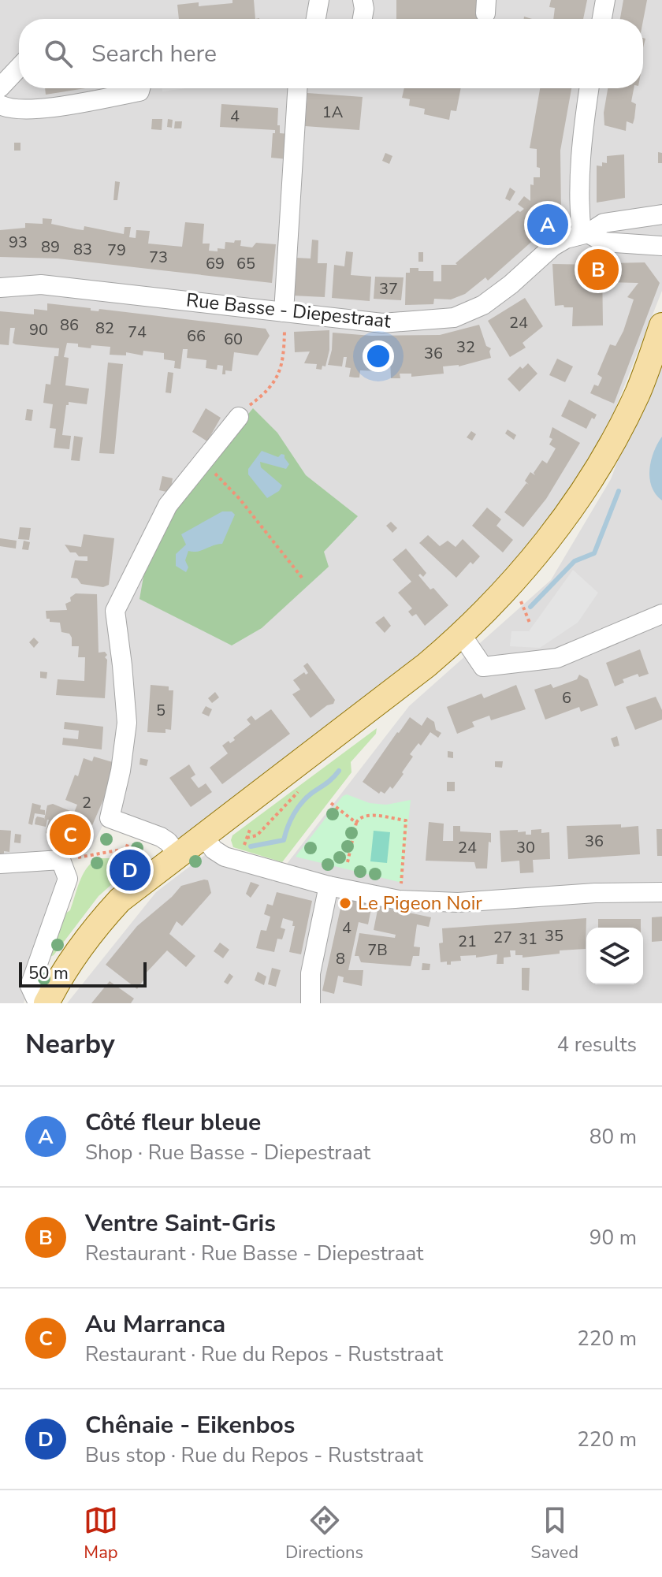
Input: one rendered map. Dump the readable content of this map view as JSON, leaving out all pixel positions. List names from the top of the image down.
{
  "streets": {
    "street": ["Rue Basse - Diepestraat"]
  },
  "places": ["Le Pigeon Noir"],
  "house_numbers": [
    "1A",
    "4",
    "93",
    "89",
    "83",
    "79",
    "73",
    "69",
    "65",
    "37",
    "24",
    "86",
    "82",
    "90",
    "74",
    "66",
    "60",
    "32",
    "36",
    "6",
    "5",
    "2",
    "36",
    "24",
    "30",
    "4",
    "35",
    "27",
    "31",
    "21",
    "7B",
    "8"
  ],
  "scale_bar": "50 m",
  "page": {
    "search": "Search here",
    "pins": [
      "A",
      "B",
      "C",
      "D"
    ],
    "scale": "50 m",
    "heading": ["Nearby", "4 results"],
    "list": [
      {
        "mark": "A",
        "name": "Côté fleur bleue",
        "note": "Shop · Rue Basse - Diepestraat",
        "value": "80 m"
      },
      {
        "mark": "B",
        "name": "Ventre Saint-Gris",
        "note": "Restaurant · Rue Basse - Diepestraat",
        "value": "90 m"
      },
      {
        "mark": "C",
        "name": "Au Marranca",
        "note": "Restaurant · Rue du Repos - Ruststraat",
        "value": "220 m"
      },
      {
        "mark": "D",
        "name": "Chênaie - Eikenbos",
        "note": "Bus stop · Rue du Repos - Ruststraat",
        "value": "220 m"
      }
    ],
    "nav": ["Map", "Directions", "Saved"]
  }
}
